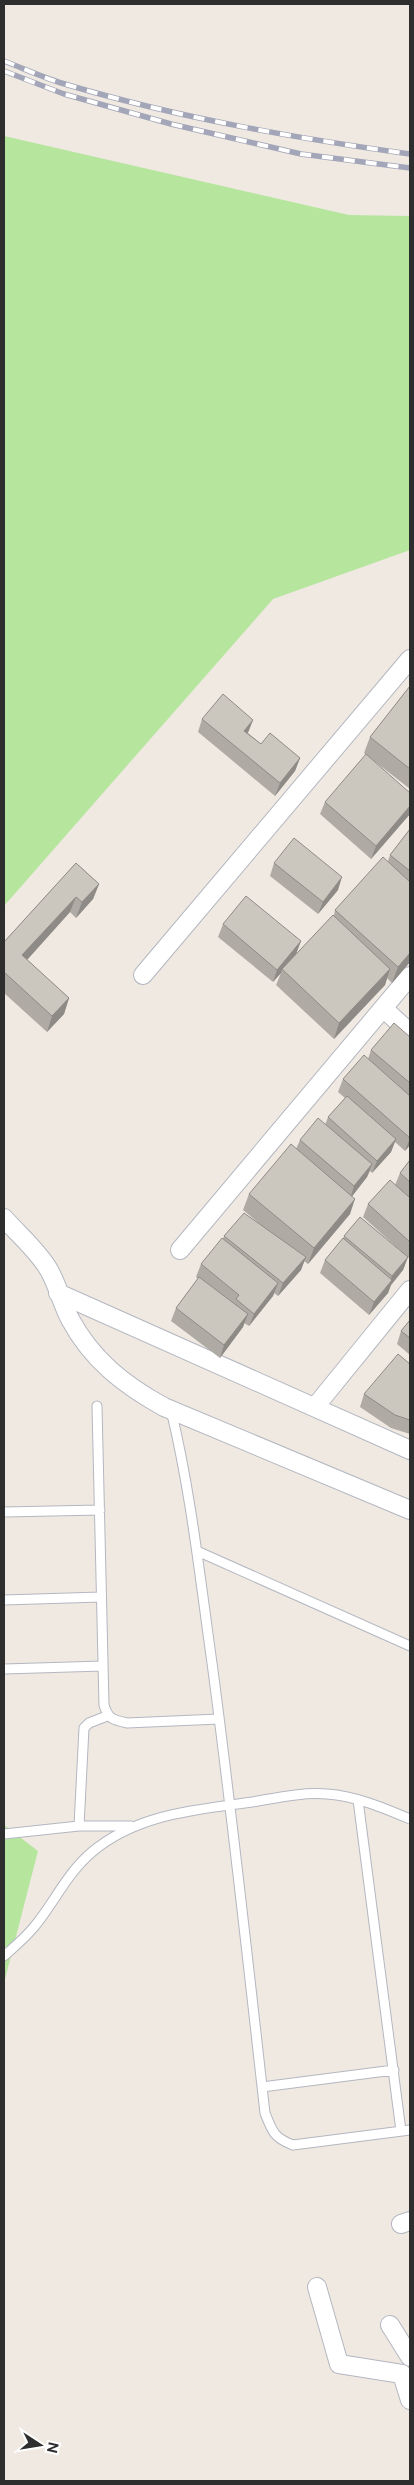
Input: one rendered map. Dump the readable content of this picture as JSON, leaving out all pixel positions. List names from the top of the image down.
{
  "north": "right"
}
